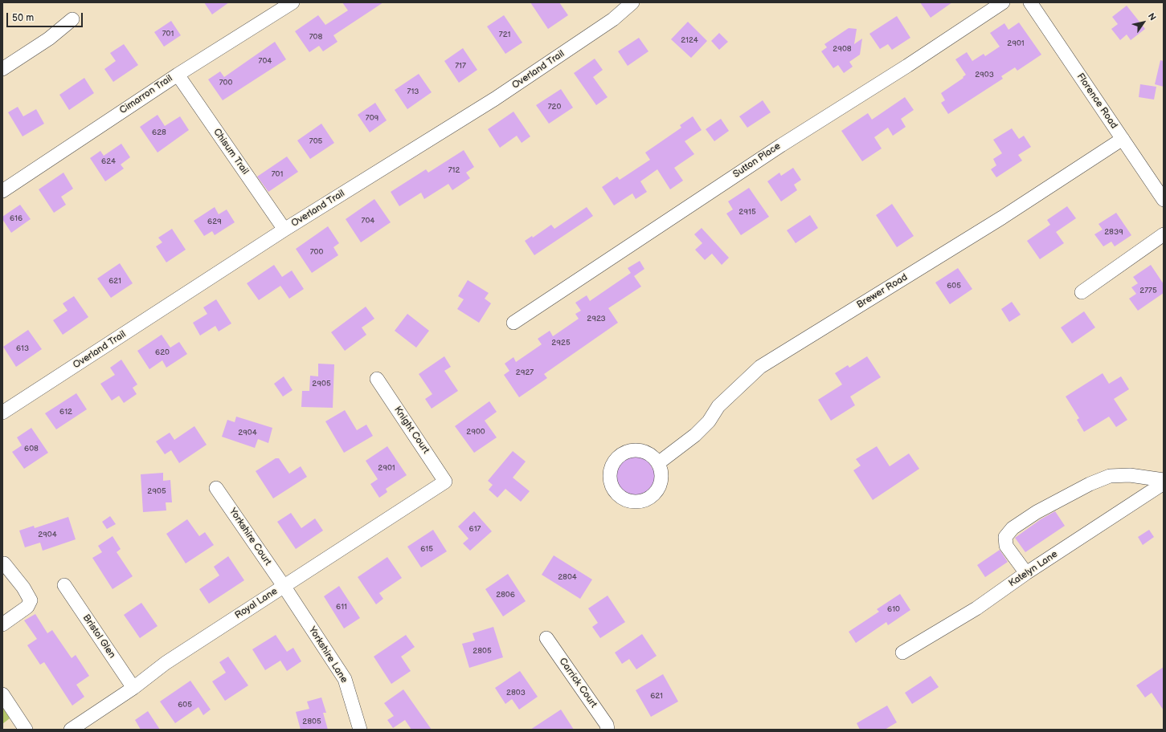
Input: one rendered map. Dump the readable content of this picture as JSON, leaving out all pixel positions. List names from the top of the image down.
{
  "streets": {
    "street": [
      "Overland Trail",
      "Cimarron Trail",
      "Florence Road",
      "Chisum Trail",
      "Sutton Place",
      "Brewer Road",
      "Knight Court",
      "Yorkshire Court",
      "Katelyn Lane",
      "Royal Lane",
      "Bristol Glen",
      "Yorkshire Lane",
      "Carrick Court"
    ]
  },
  "crossings": [
    ["Overland Trail", "Chisum Trail"],
    ["Cimarron Trail", "Chisum Trail"],
    ["Florence Road", "Brewer Road"],
    ["Knight Court", "Royal Lane"],
    ["Yorkshire Court", "Royal Lane"],
    ["Yorkshire Court", "Yorkshire Lane"],
    ["Royal Lane", "Bristol Glen"],
    ["Royal Lane", "Yorkshire Lane"]
  ],
  "house_numbers": [
    "701",
    "721",
    "708",
    "2124",
    "2901",
    "2908",
    "704",
    "717",
    "2903",
    "700",
    "713",
    "720",
    "709",
    "628",
    "705",
    "624",
    "712",
    "701",
    "2915",
    "616",
    "704",
    "629",
    "2839",
    "700",
    "621",
    "605",
    "2775",
    "2923",
    "2925",
    "613",
    "620",
    "2927",
    "2905",
    "612",
    "2900",
    "2904",
    "608",
    "2901",
    "2905",
    "617",
    "2904",
    "615",
    "2804",
    "2806",
    "611",
    "610",
    "2805",
    "2803",
    "621",
    "605",
    "2805"
  ],
  "scale_bar": "50 m",
  "north": "top right"
}
